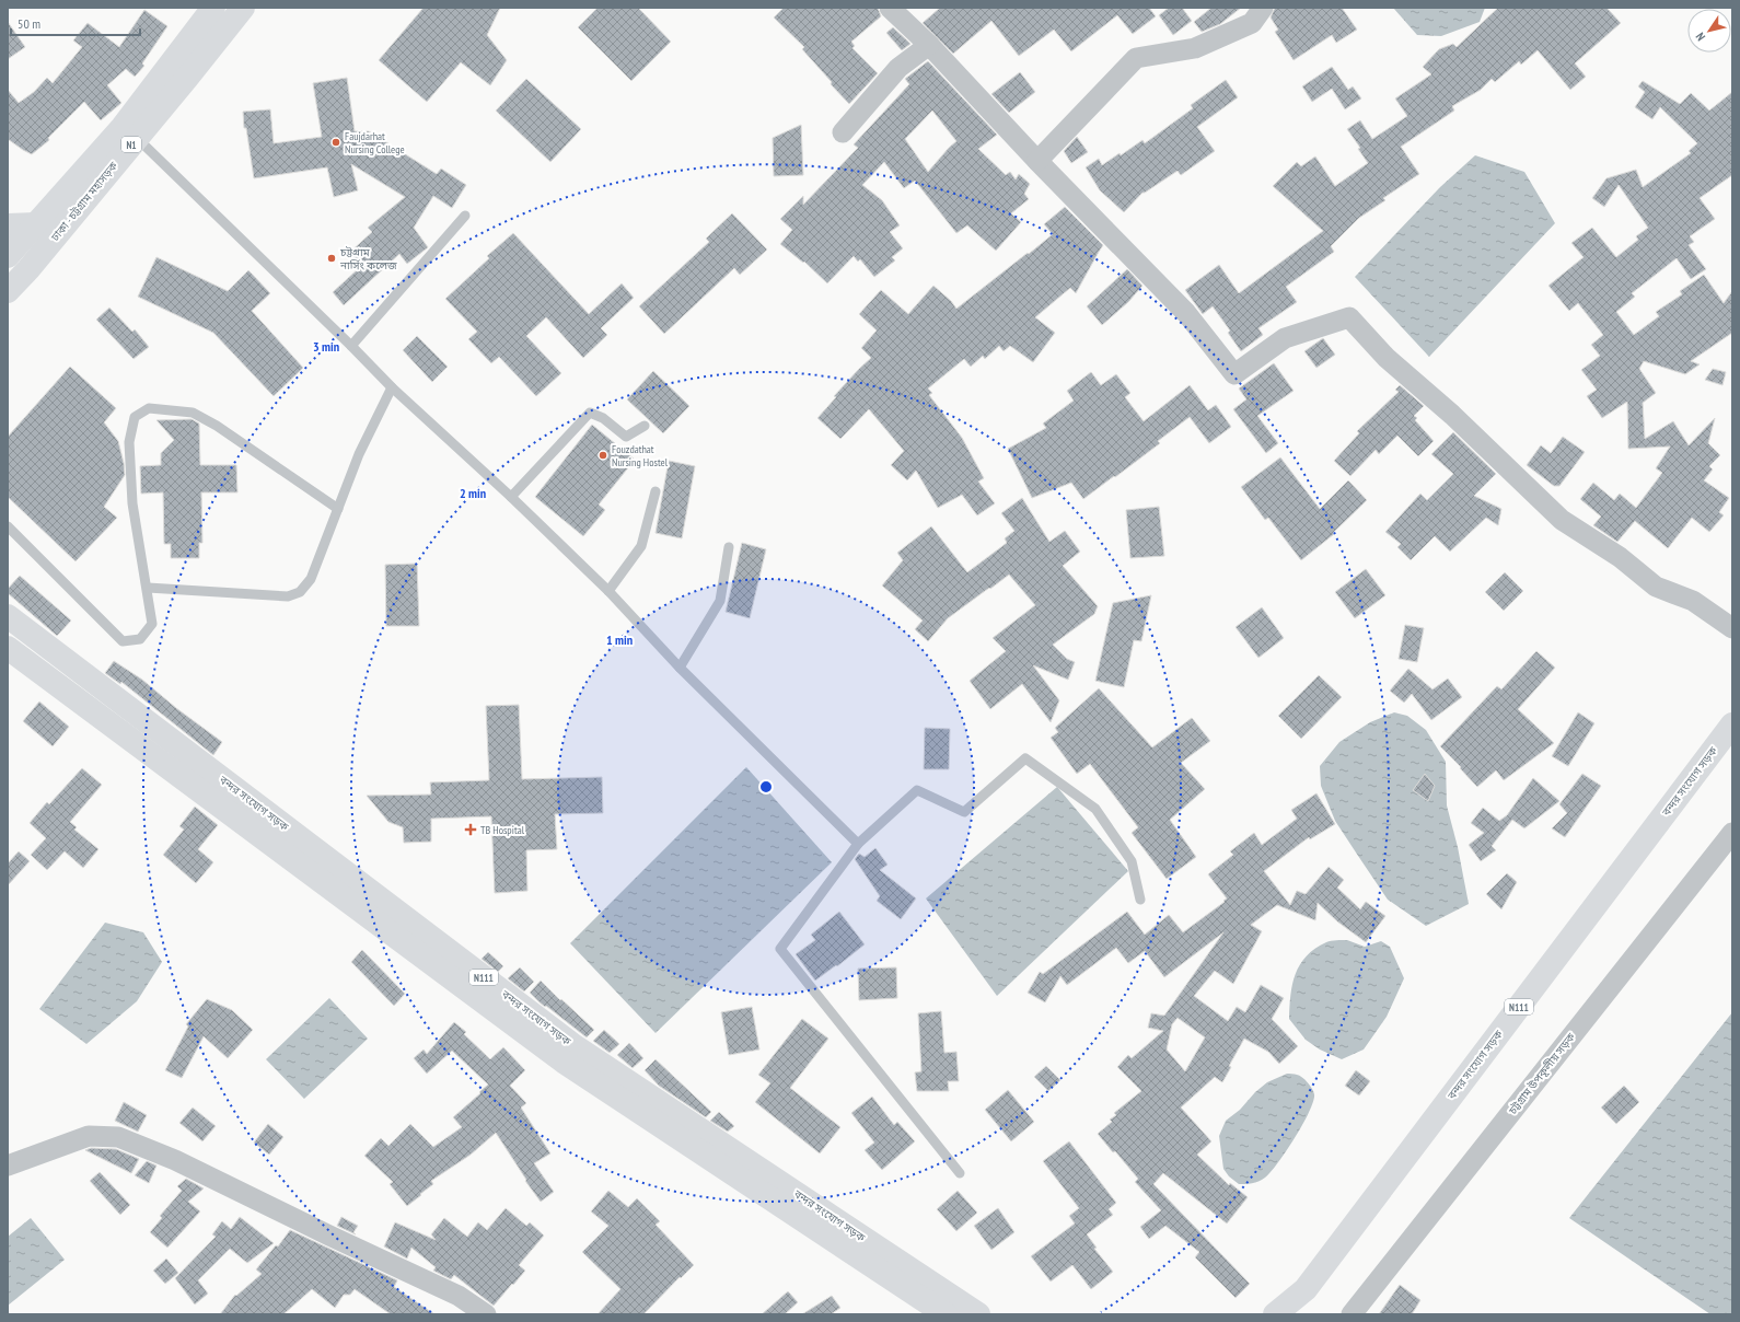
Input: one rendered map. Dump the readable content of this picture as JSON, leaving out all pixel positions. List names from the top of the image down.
{
  "streets": {
    "main road": [
      "N1",
      "ঢাকা - চট্টগ্রাম মহাসড়ক",
      "বন্দর সংযোগ সড়ক",
      "N111"
    ],
    "street": ["চট্টগ্রাম উপকূলীয় সড়ক"]
  },
  "crossings": [
    ["বন্দর সংযোগ সড়ক", "N111"]
  ],
  "places": {
    "other": ["Faujdarhat Nursing College", "চট্টগ্রাম নার্সিং কলেজ", "Fouzdathat Nursing Hostel"],
    "health": ["TB Hospital"]
  },
  "scale_bar": "50 m",
  "north": "bottom left",
  "rings": ["3 min", "2 min", "1 min"]
}
